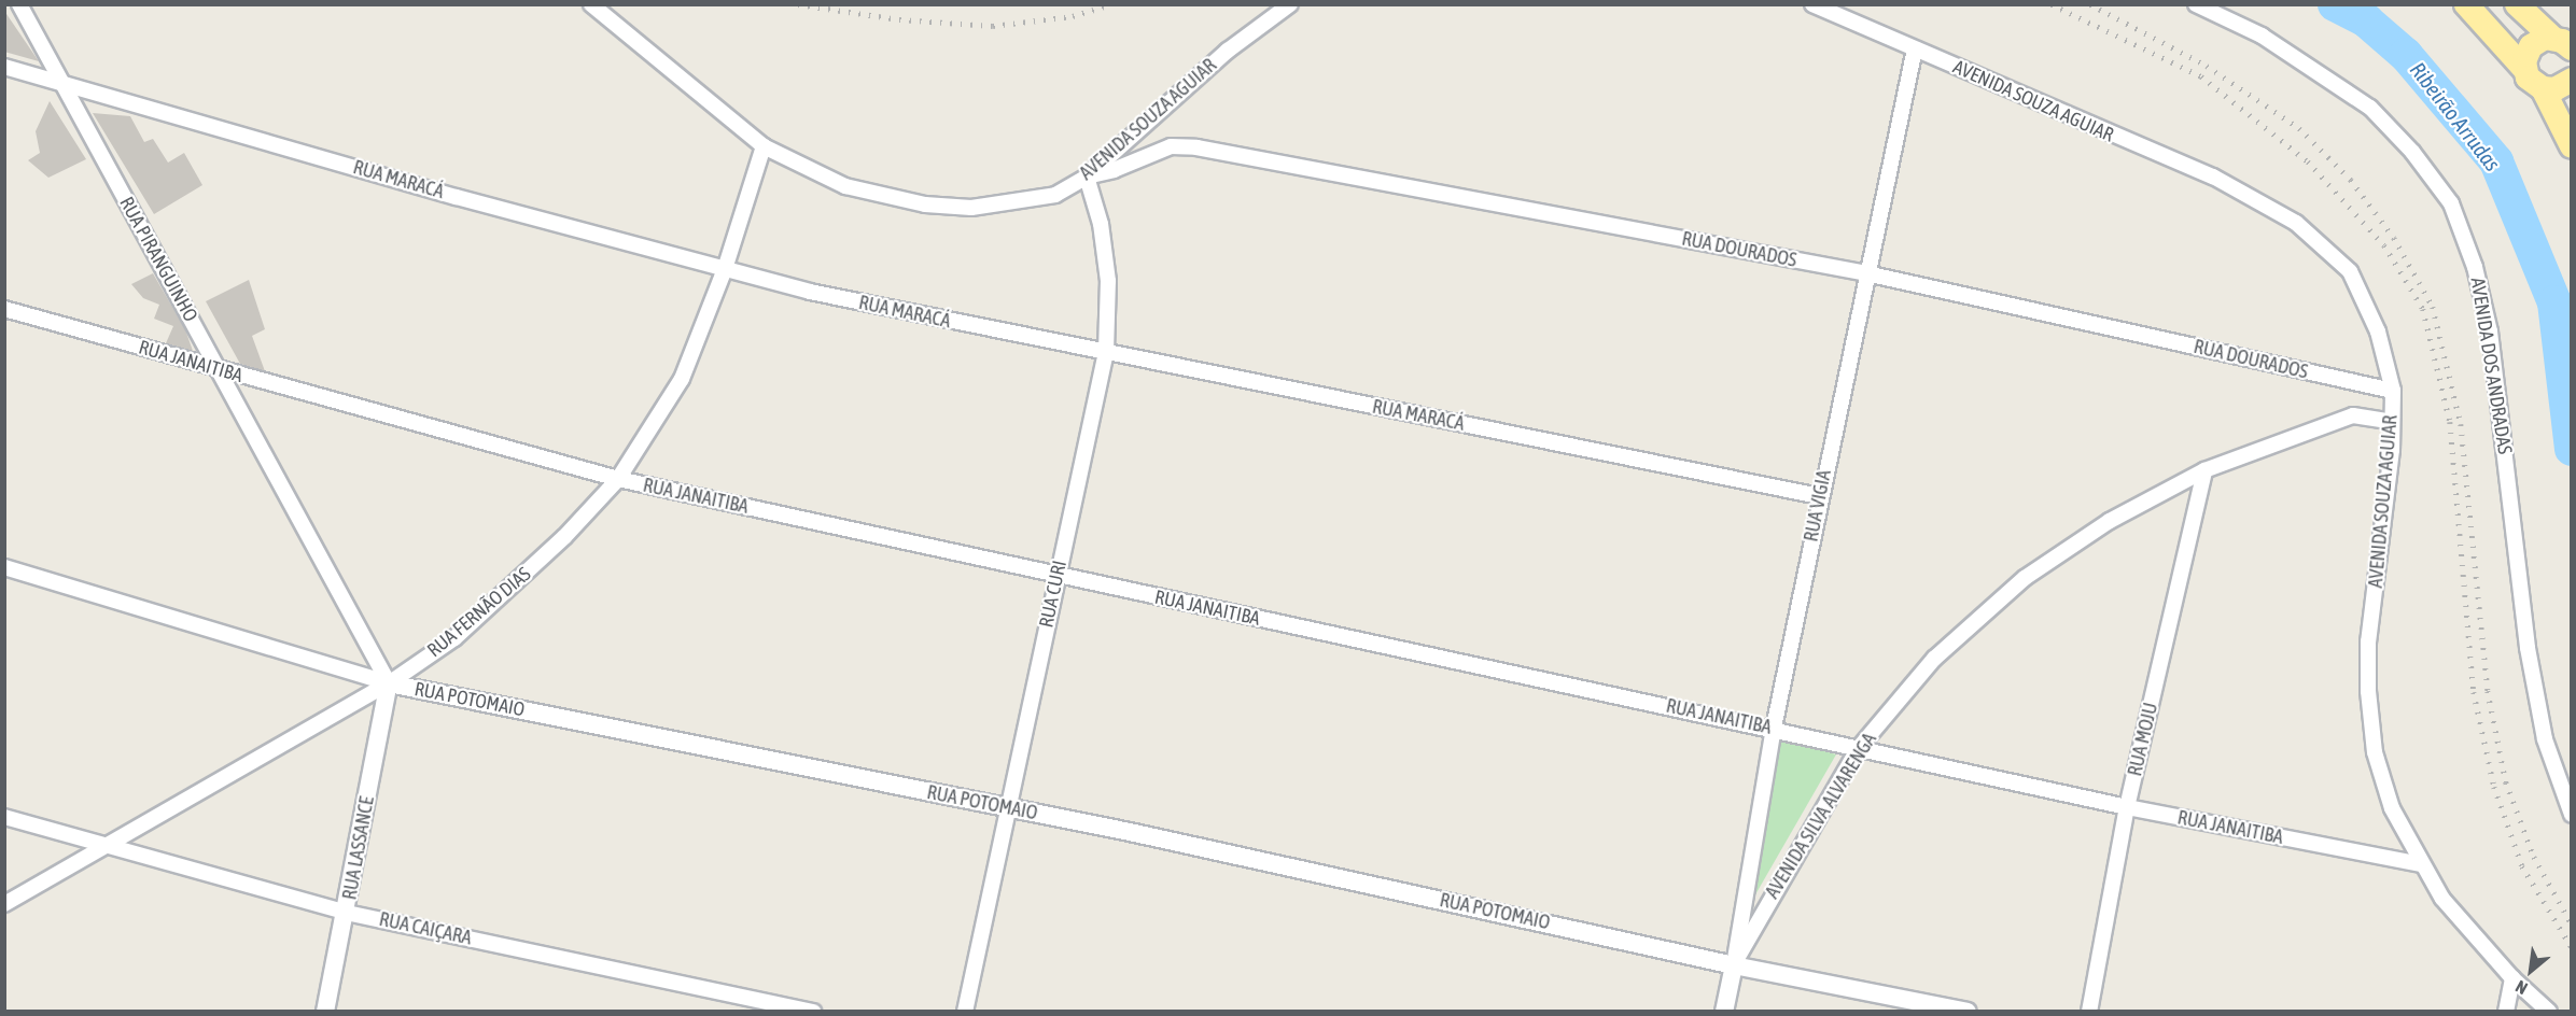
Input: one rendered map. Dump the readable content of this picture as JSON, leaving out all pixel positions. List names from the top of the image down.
{
  "streets": {
    "street": [
      "AVENIDA SOUZA AGUIAR",
      "RUA MARACÁ",
      "RUA DOURADOS",
      "RUA PIRANGUINHO",
      "RUA JANAITIBA",
      "AVENIDA DOS ANDRADAS",
      "RUA VIGIA",
      "RUA CURI",
      "RUA FERNÃO DIAS",
      "RUA POTOMAIO",
      "RUA MOJU",
      "AVENIDA SILVA ALVARENGA",
      "RUA LASSANCE",
      "RUA CAIÇARA"
    ]
  },
  "crossings": [
    ["AVENIDA SOUZA AGUIAR", "RUA DOURADOS"],
    ["AVENIDA SOUZA AGUIAR", "RUA JANAITIBA"],
    ["AVENIDA SOUZA AGUIAR", "RUA VIGIA"],
    ["AVENIDA SOUZA AGUIAR", "RUA CURI"],
    ["AVENIDA SOUZA AGUIAR", "RUA FERNÃO DIAS"],
    ["AVENIDA SOUZA AGUIAR", "AVENIDA SILVA ALVARENGA"],
    ["RUA MARACÁ", "RUA PIRANGUINHO"],
    ["RUA MARACÁ", "RUA VIGIA"],
    ["RUA MARACÁ", "RUA CURI"],
    ["RUA MARACÁ", "RUA FERNÃO DIAS"],
    ["RUA DOURADOS", "RUA VIGIA"],
    ["RUA DOURADOS", "RUA CURI"],
    ["RUA PIRANGUINHO", "RUA JANAITIBA"],
    ["RUA PIRANGUINHO", "RUA FERNÃO DIAS"],
    ["RUA PIRANGUINHO", "RUA POTOMAIO"],
    ["RUA PIRANGUINHO", "RUA LASSANCE"],
    ["RUA JANAITIBA", "RUA VIGIA"],
    ["RUA JANAITIBA", "RUA CURI"],
    ["RUA JANAITIBA", "RUA FERNÃO DIAS"],
    ["RUA JANAITIBA", "RUA MOJU"],
    ["RUA JANAITIBA", "AVENIDA SILVA ALVARENGA"],
    ["RUA VIGIA", "RUA POTOMAIO"],
    ["RUA VIGIA", "AVENIDA SILVA ALVARENGA"],
    ["RUA CURI", "RUA POTOMAIO"],
    ["RUA FERNÃO DIAS", "RUA POTOMAIO"],
    ["RUA FERNÃO DIAS", "RUA LASSANCE"],
    ["RUA FERNÃO DIAS", "RUA CAIÇARA"],
    ["RUA POTOMAIO", "AVENIDA SILVA ALVARENGA"],
    ["RUA POTOMAIO", "RUA LASSANCE"],
    ["RUA MOJU", "AVENIDA SILVA ALVARENGA"],
    ["RUA LASSANCE", "RUA CAIÇARA"]
  ],
  "water": ["Ribeirão Arrudas"],
  "north": "bottom left"
}
